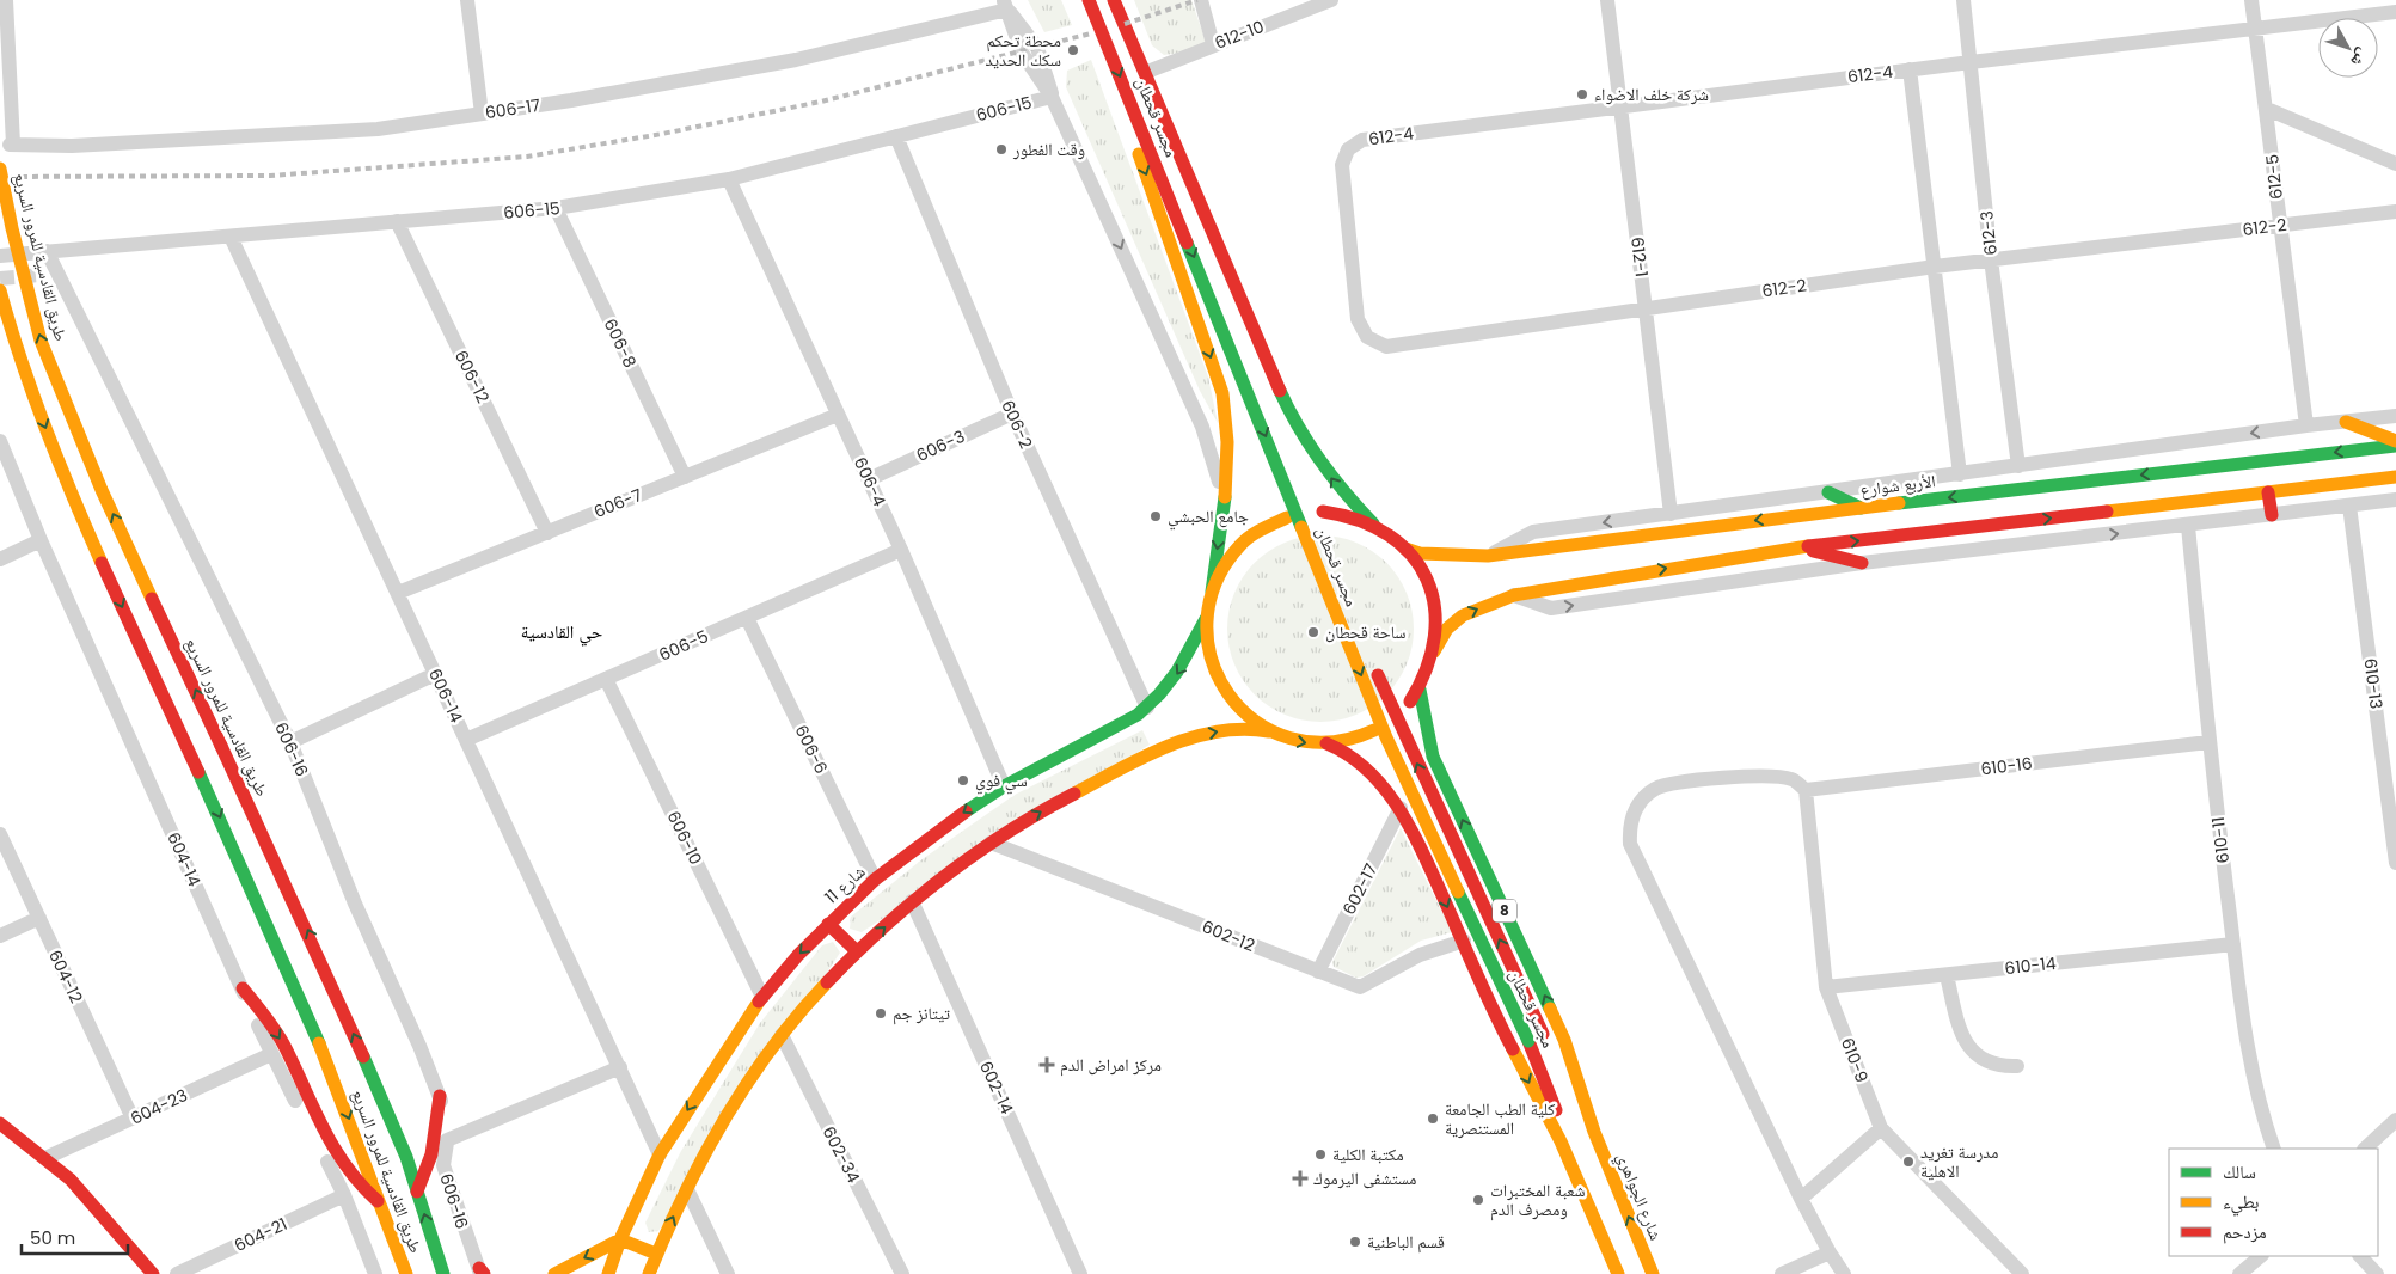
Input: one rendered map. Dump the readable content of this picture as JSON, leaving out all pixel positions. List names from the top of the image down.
{
  "streets": {
    "main road": [
      "مجسر قحطان",
      "طريق القادسية للمرور السريع",
      "الأربع شوارع",
      "شارع 11",
      "8",
      "شارع الجواهري"
    ],
    "street": [
      "612-10",
      "612-4",
      "606-17",
      "606-15",
      "612-5",
      "612-2",
      "612-3",
      "612-1",
      "606-8",
      "606-12",
      "606-2",
      "606-3",
      "606-4",
      "606-7",
      "606-5",
      "610-13",
      "606-14",
      "606-16",
      "606-6",
      "610-16",
      "606-10",
      "610-11",
      "604-14",
      "602-17",
      "602-12",
      "610-14",
      "604-12",
      "610-9",
      "602-14",
      "604-23",
      "602-34",
      "604-21"
    ]
  },
  "crossings": [
    ["612-4", "612-5"],
    ["612-4", "612-2"],
    ["612-4", "612-3"],
    ["612-4", "612-1"],
    ["606-15", "606-8"],
    ["606-15", "606-12"],
    ["606-15", "606-2"],
    ["606-15", "606-4"],
    ["606-15", "606-14"],
    ["606-15", "606-16"],
    ["مجسر قحطان", "8"],
    ["مجسر قحطان", "شارع الجواهري"],
    ["612-5", "612-2"],
    ["612-2", "612-3"],
    ["612-2", "612-1"],
    ["606-8", "606-7"],
    ["606-12", "606-7"],
    ["606-2", "606-3"],
    ["606-2", "شارع 11"],
    ["606-3", "606-4"],
    ["606-4", "606-7"],
    ["606-4", "606-5"],
    ["606-4", "شارع 11"],
    ["606-7", "606-14"],
    ["606-5", "606-14"],
    ["606-5", "606-6"],
    ["606-5", "606-10"],
    ["606-14", "شارع 11"],
    ["606-6", "شارع 11"],
    ["610-16", "610-11"],
    ["610-16", "610-9"],
    ["606-10", "شارع 11"],
    ["610-11", "610-14"],
    ["604-14", "604-23"],
    ["604-14", "604-21"],
    ["602-17", "602-12"],
    ["8", "شارع الجواهري"],
    ["610-14", "610-9"],
    ["604-12", "604-23"]
  ],
  "districts": ["حي القادسية"],
  "places": {
    "other": [
      "محطة تحكم سكك الحديد",
      "شركة خلف الاضواء",
      "وقت الفطور",
      "جامع الحبشي",
      "ساحة قحطان",
      "سي فوي",
      "تيتانز جم",
      "كلية الطب الجامعة المستنصرية",
      "مكتبة الكلية",
      "مدرسة تغريد الاهلية",
      "شعبة المختبرات ومصرف الدم",
      "قسم الباطنية"
    ],
    "health": ["مركز امراض الدم", "مستشفى اليرموك"]
  },
  "legend": ["سالك", "بطيء", "مزدحم"],
  "scale_bar": "50 m",
  "north": "bottom right"
}
